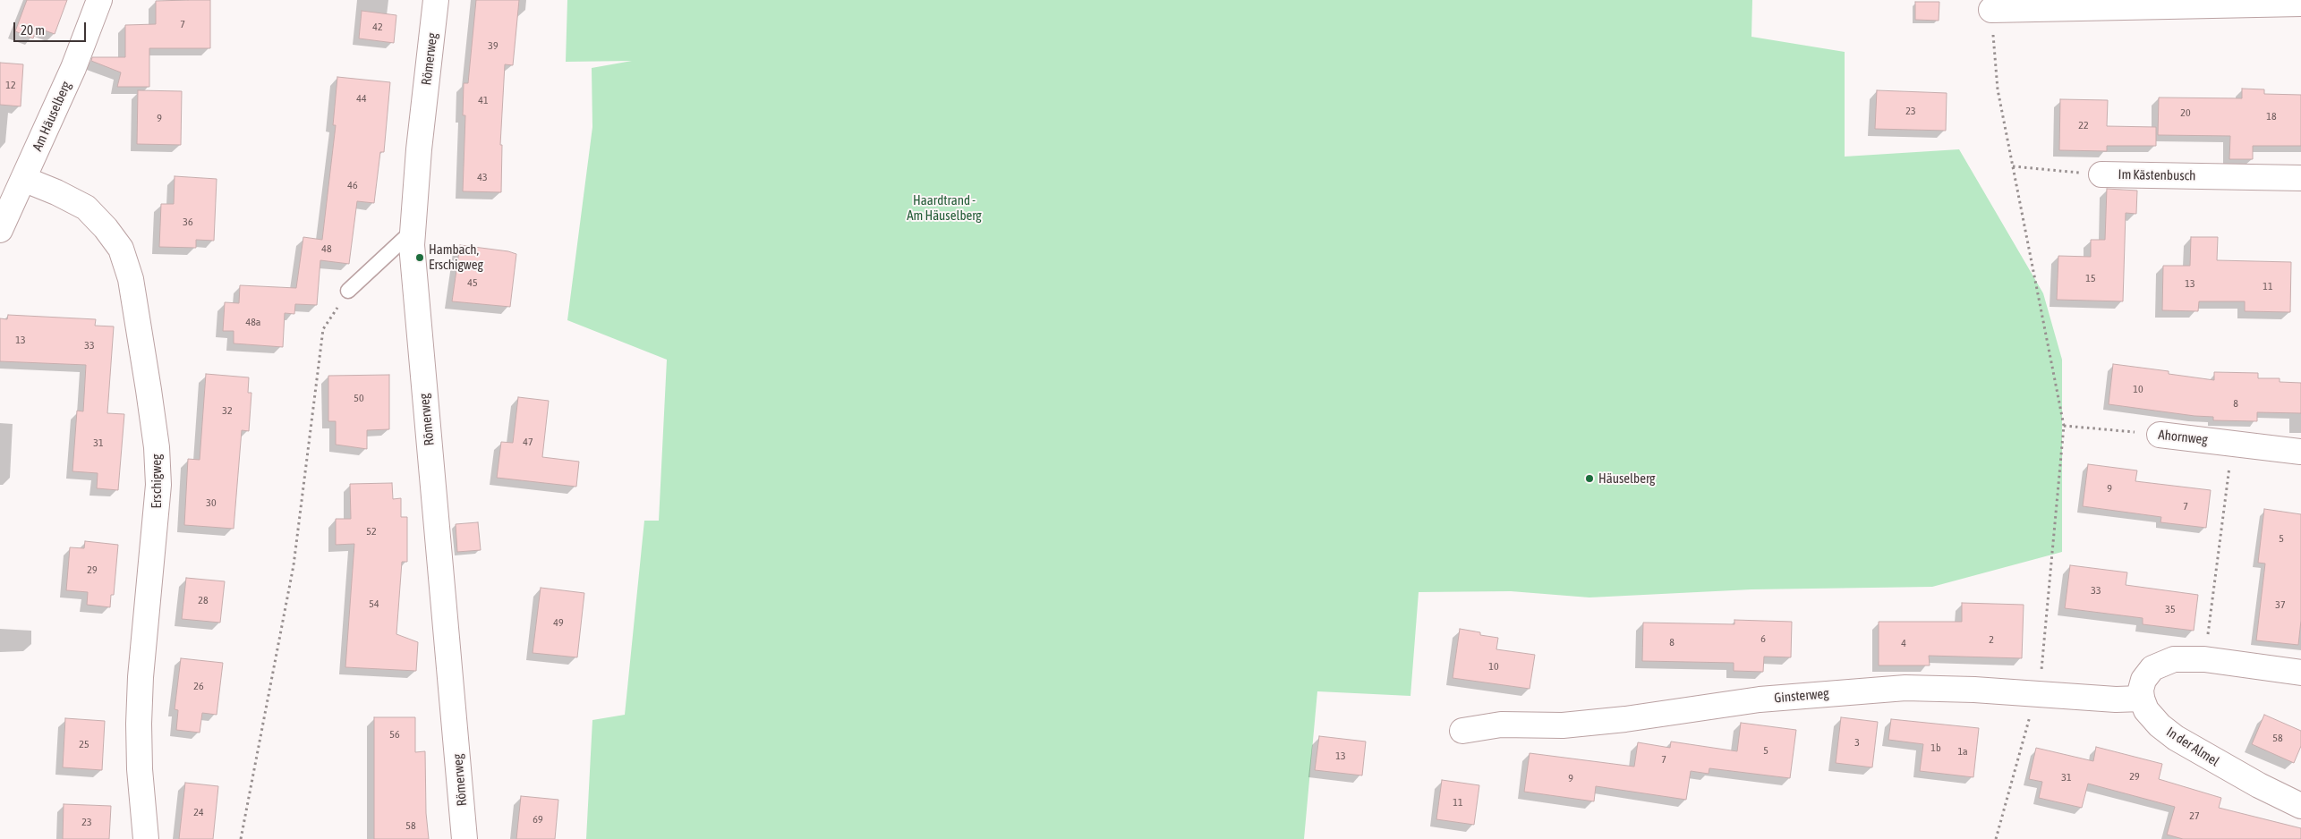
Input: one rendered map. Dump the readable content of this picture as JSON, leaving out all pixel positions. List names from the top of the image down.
{
  "streets": {
    "street": [
      "Römerweg",
      "Am Häuselberg",
      "Im Kästenbusch",
      "Ahornweg",
      "Erschigweg",
      "Ginsterweg",
      "In der Almel"
    ]
  },
  "crossings": [
    ["Am Häuselberg", "Erschigweg"],
    ["Ginsterweg", "In der Almel"]
  ],
  "parks": ["Haardtrand - Am Häuselberg"],
  "places": ["Hambach, Erschigweg", "Häuselberg"],
  "house_numbers": [
    "7",
    "42",
    "39",
    "12",
    "44",
    "41",
    "23",
    "20",
    "18",
    "9",
    "22",
    "43",
    "46",
    "36",
    "48",
    "15",
    "45",
    "13",
    "11",
    "48a",
    "13",
    "33",
    "10",
    "50",
    "8",
    "32",
    "47",
    "31",
    "9",
    "30",
    "7",
    "52",
    "5",
    "29",
    "33",
    "28",
    "54",
    "37",
    "35",
    "49",
    "6",
    "2",
    "8",
    "4",
    "10",
    "26",
    "56",
    "58",
    "3",
    "25",
    "1b",
    "5",
    "1a",
    "13",
    "7",
    "29",
    "31",
    "9",
    "11",
    "24",
    "27",
    "69",
    "23",
    "58"
  ],
  "scale_bar": "20 m"
}
